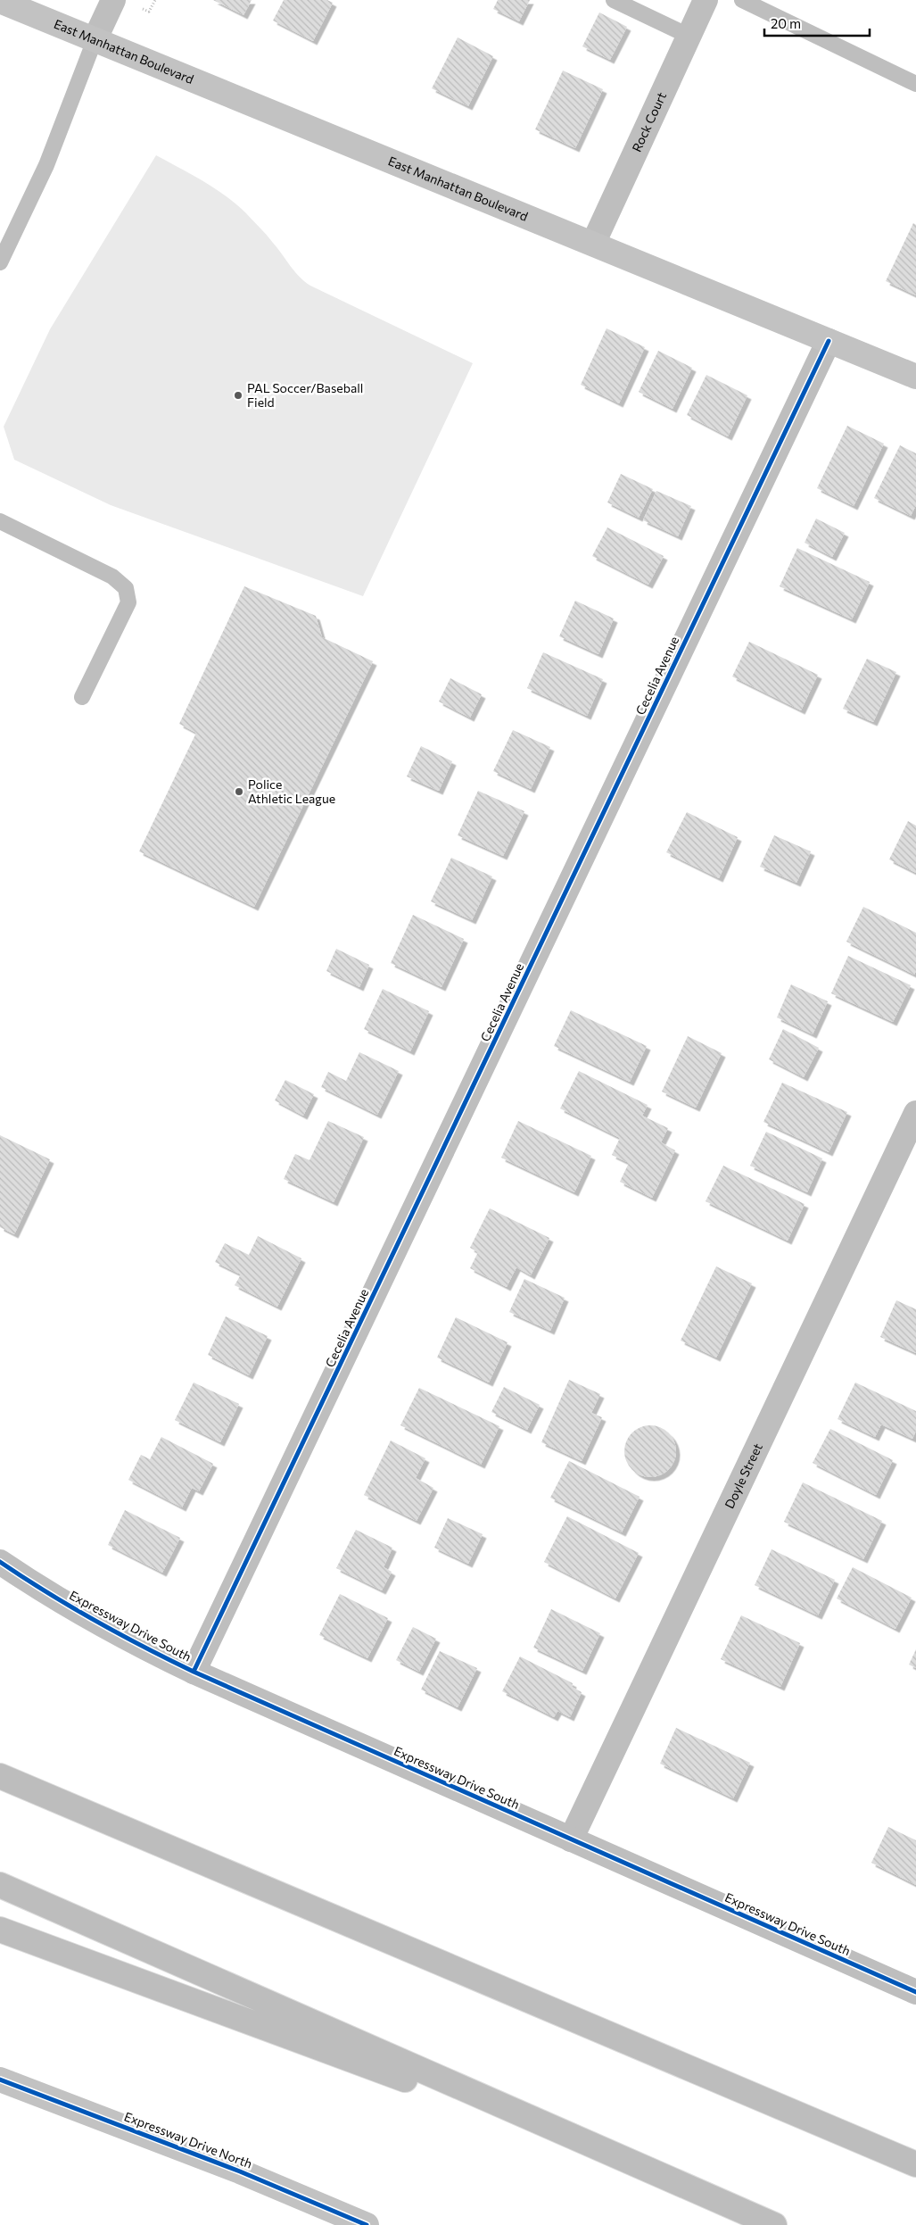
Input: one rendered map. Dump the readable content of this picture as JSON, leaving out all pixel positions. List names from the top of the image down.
{
  "streets": {
    "main road": ["East Manhattan Boulevard", "Expressway Drive North"],
    "street": [
      "Rock Court",
      "Cecelia Avenue",
      "Doyle Street",
      "Expressway Drive South"
    ]
  },
  "crossings": [
    ["East Manhattan Boulevard", "Rock Court"],
    ["East Manhattan Boulevard", "Cecelia Avenue"],
    ["Cecelia Avenue", "Expressway Drive South"],
    ["Doyle Street", "Expressway Drive South"]
  ],
  "places": ["PAL Soccer/Baseball Field", "Police Athletic League"],
  "scale_bar": "20 m"
}
